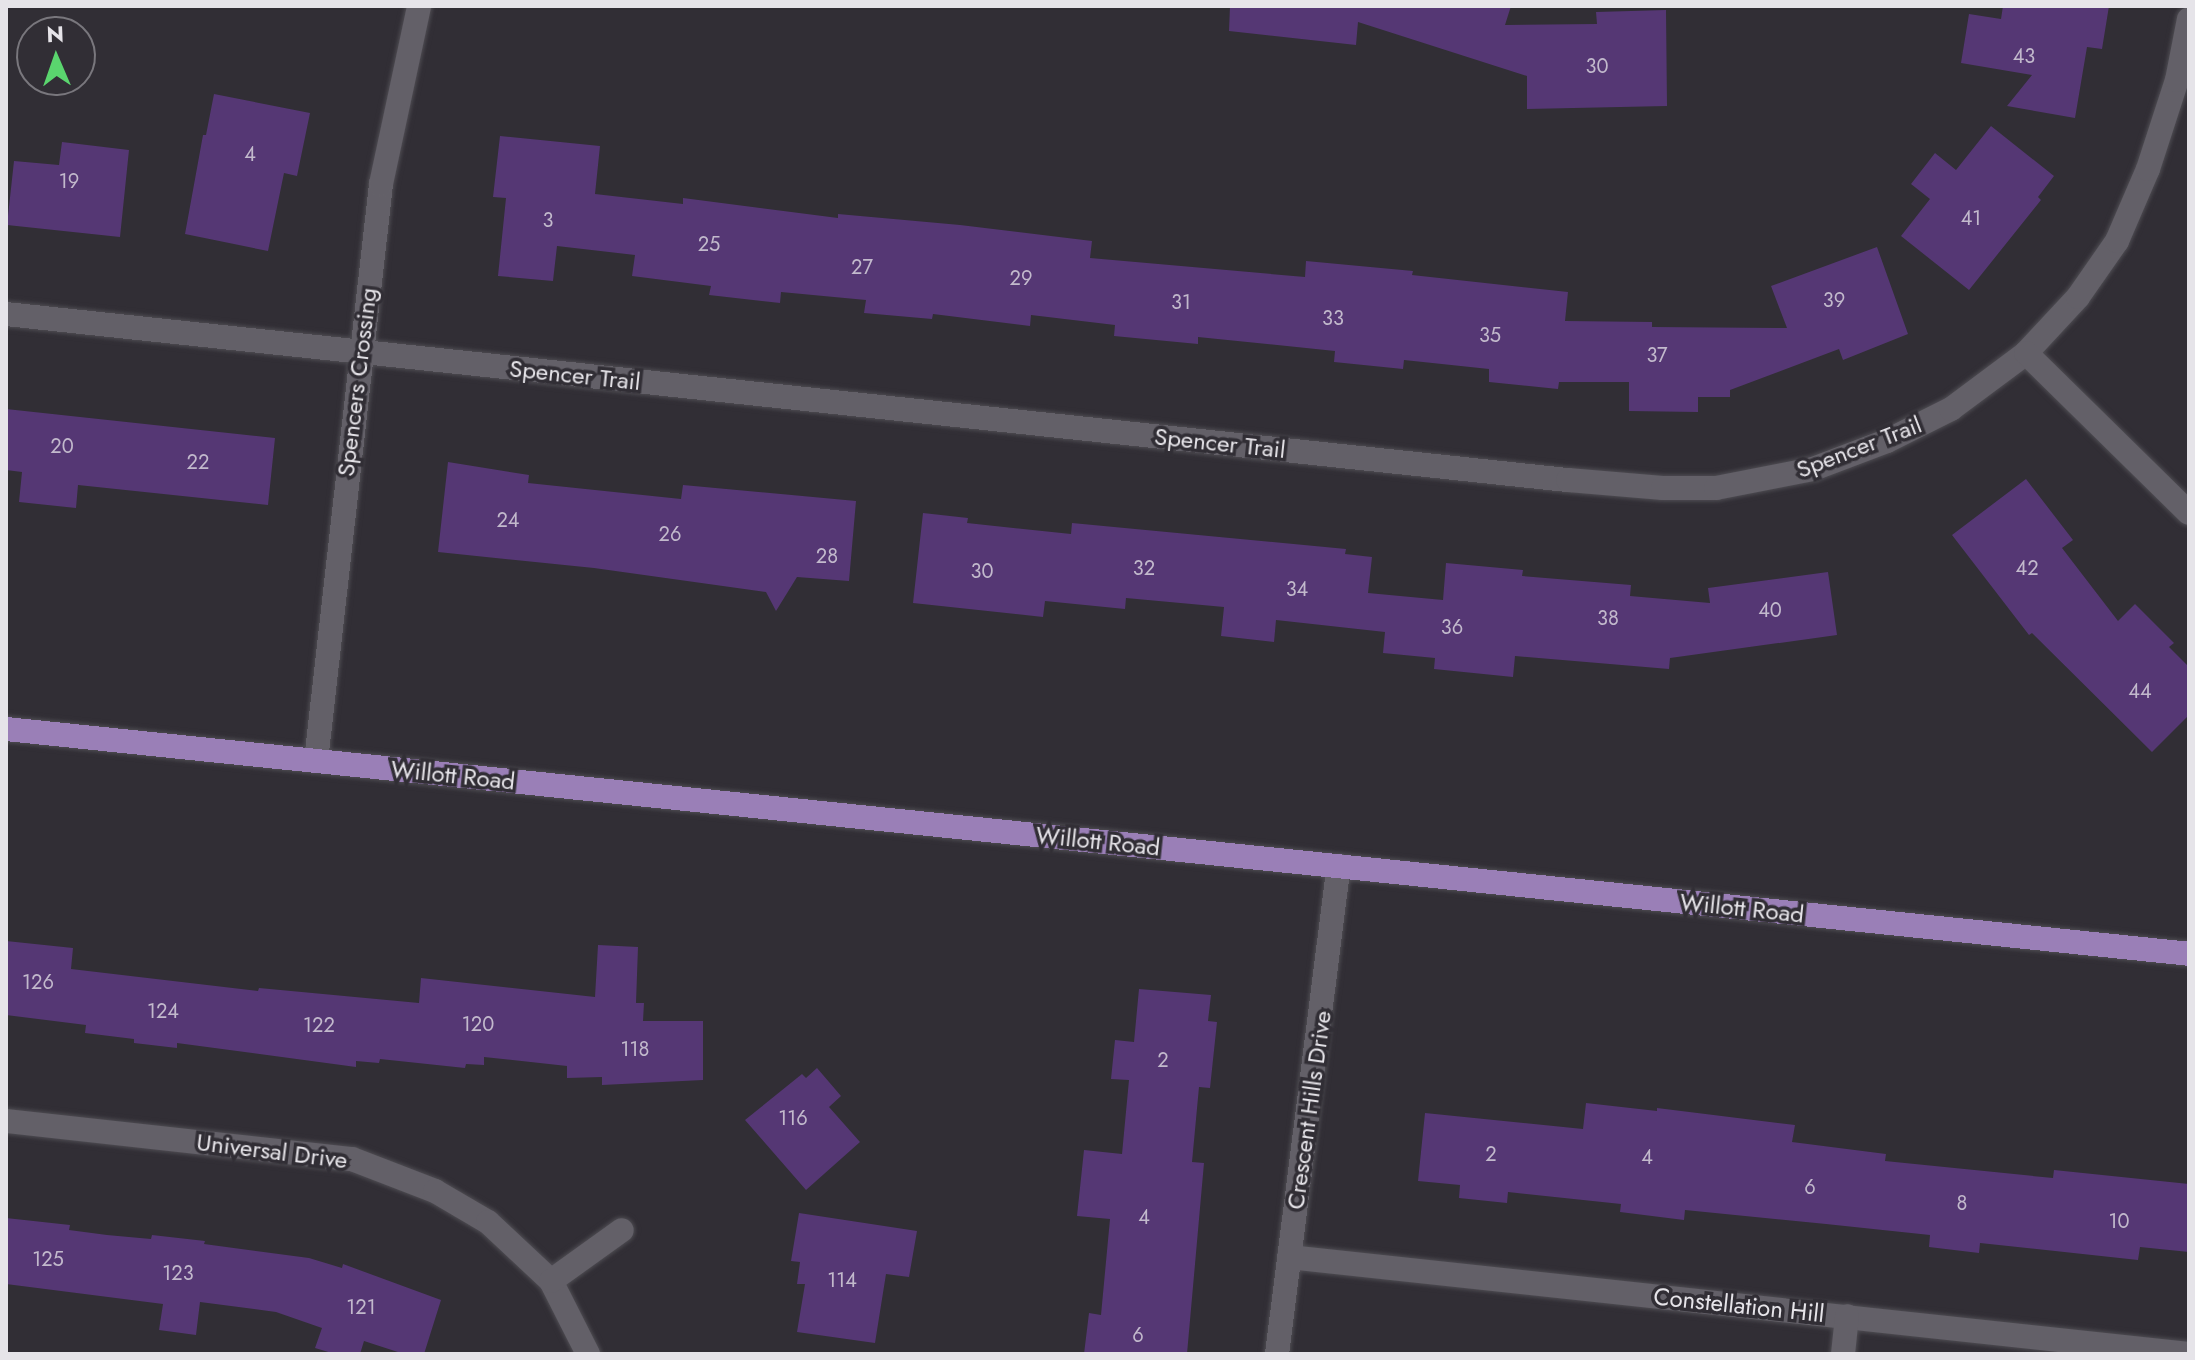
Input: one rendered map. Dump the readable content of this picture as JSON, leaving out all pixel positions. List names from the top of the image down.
{
  "streets": {
    "main road": ["Willott Road"],
    "street": [
      "Spencer Trail",
      "Spencers Crossing",
      "Crescent Hills Drive",
      "Universal Drive",
      "Constellation Hill"
    ]
  },
  "crossings": [
    ["Spencer Trail", "Spencers Crossing"],
    ["Spencers Crossing", "Willott Road"],
    ["Willott Road", "Crescent Hills Drive"],
    ["Crescent Hills Drive", "Constellation Hill"]
  ],
  "house_numbers": [
    "43",
    "30",
    "4",
    "19",
    "41",
    "3",
    "25",
    "27",
    "29",
    "39",
    "31",
    "33",
    "35",
    "37",
    "20",
    "22",
    "24",
    "26",
    "28",
    "32",
    "42",
    "30",
    "34",
    "40",
    "38",
    "36",
    "44",
    "126",
    "124",
    "120",
    "122",
    "118",
    "2",
    "116",
    "2",
    "4",
    "6",
    "8",
    "4",
    "10",
    "125",
    "123",
    "114",
    "121",
    "6"
  ],
  "north": "top"
}
